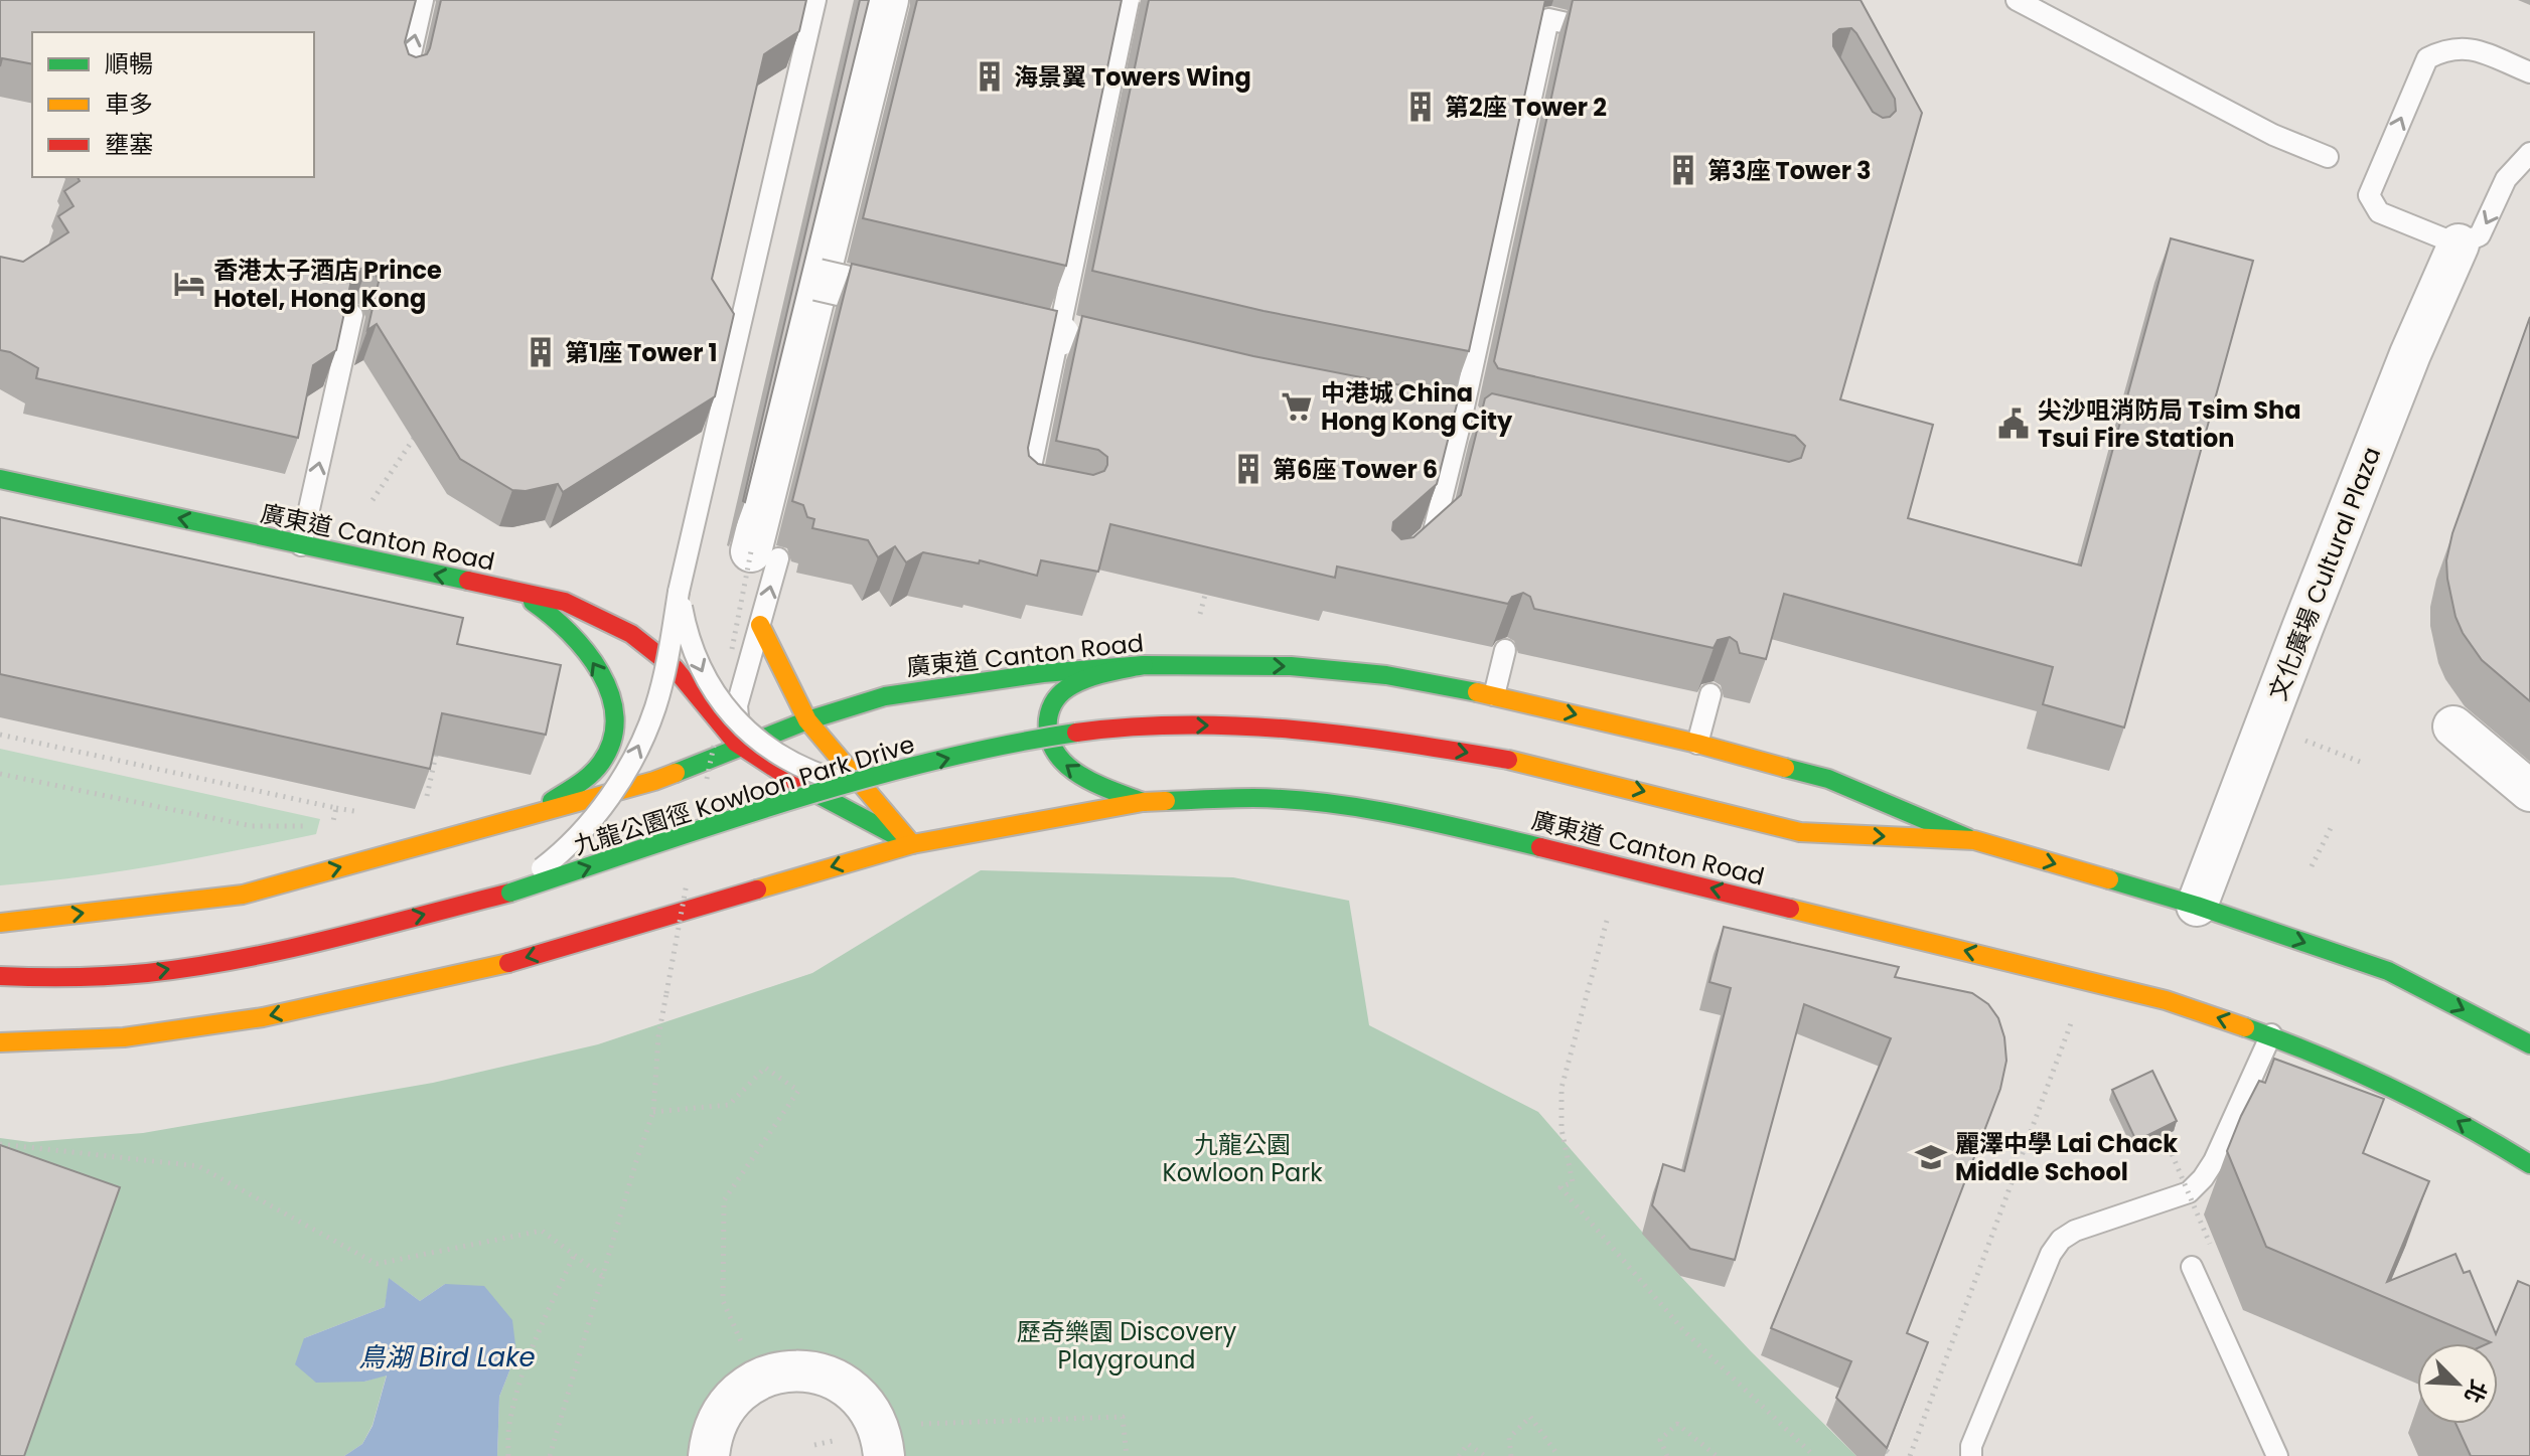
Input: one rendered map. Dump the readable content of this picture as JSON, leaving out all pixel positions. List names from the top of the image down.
{
  "streets": {
    "main road": ["廣東道 Canton Road", "九龍公園徑 Kowloon Park Drive"],
    "street": ["文化廣場 Cultural Plaza"]
  },
  "crossings": [
    ["廣東道 Canton Road", "文化廣場 Cultural Plaza"],
    ["廣東道 Canton Road", "九龍公園徑 Kowloon Park Drive"]
  ],
  "water": ["鳥湖 Bird Lake"],
  "parks": ["九龍公園 Kowloon Park", "歷奇樂園 Discovery Playground"],
  "places": {
    "building": [
      "海景翼 Towers Wing",
      "第2座 Tower 2",
      "第3座 Tower 3",
      "第1座 Tower 1",
      "第6座 Tower 6"
    ],
    "hotel": ["香港太子酒店 Prince Hotel, Hong Kong"],
    "supermarket": ["中港城 China Hong Kong City"],
    "public building": ["尖沙咀消防局 Tsim Sha Tsui Fire Station"],
    "school or university": ["麗澤中學 Lai Chack Middle School"]
  },
  "legend": ["順暢", "車多", "壅塞"],
  "north": "bottom right"
}
